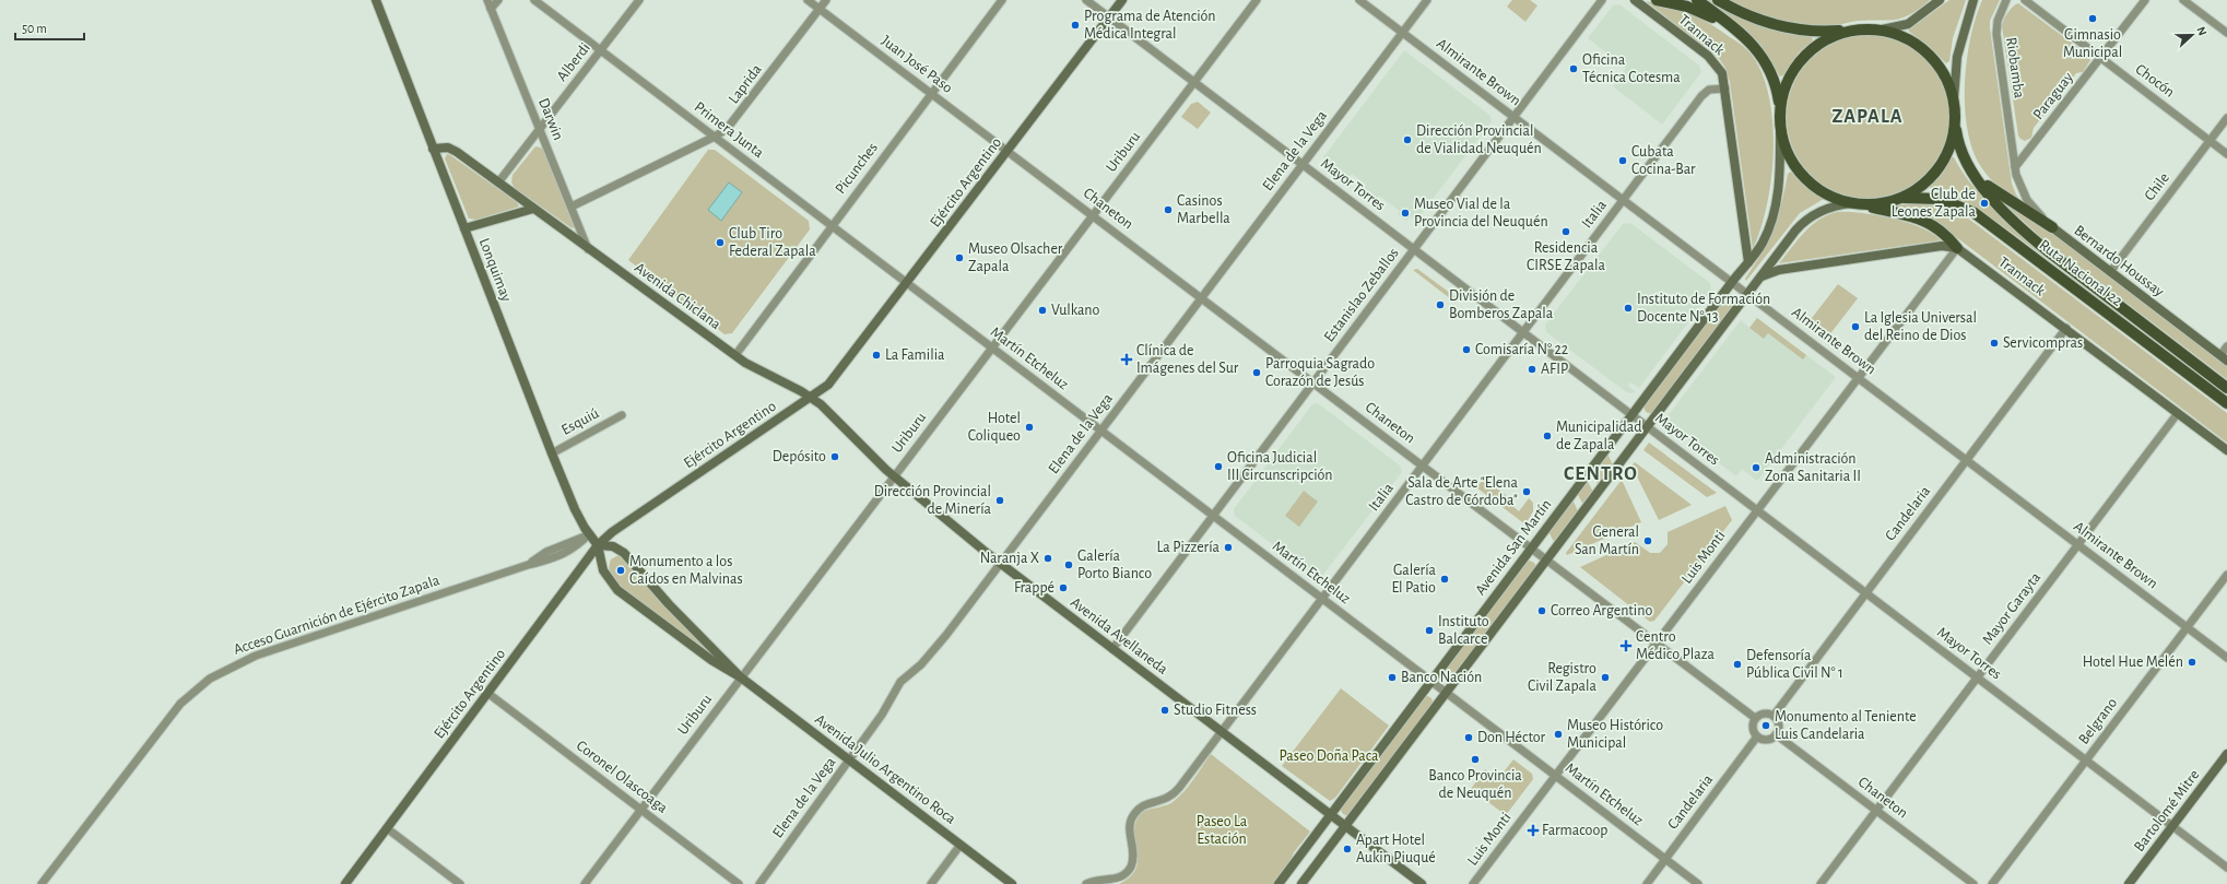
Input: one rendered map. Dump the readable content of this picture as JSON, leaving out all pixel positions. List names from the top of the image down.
{
  "streets": {
    "main road": [
      "Trannack",
      "Ejército Argentino",
      "Bernardo Houssay",
      "Lonquimay",
      "Ruta Nacional 22",
      "Avenida Chiclana",
      "Avenida San Martín",
      "Avenida Avellaneda",
      "Avenida Julio Argentino Roca",
      "Bartolomé Mitre"
    ],
    "street": [
      "Alberdi",
      "Juan José Paso",
      "Riobamba",
      "Almirante Brown",
      "Chocón",
      "Laprida",
      "Paraguay",
      "Darwin",
      "Primera Junta",
      "Elena de la Vega",
      "Uriburu",
      "Picunches",
      "Mayor Torres",
      "Chile",
      "Chaneton",
      "Italia",
      "Estanislao Zeballos",
      "Martín Etcheluz",
      "Esquiú",
      "Candelaria",
      "Luis Monti",
      "Mayor Garayta",
      "Acceso Guarnición de Ejército Zapala",
      "Belgrano",
      "Coronel Olascoaga"
    ]
  },
  "crossings": [
    ["Trannack", "Italia"],
    ["Trannack", "Candelaria"],
    ["Trannack", "Avenida San Martín"],
    ["Trannack", "Luis Monti"],
    ["Trannack", "Mayor Garayta"],
    ["Alberdi", "Darwin"],
    ["Alberdi", "Primera Junta"],
    ["Alberdi", "Avenida Chiclana"],
    ["Juan José Paso", "Laprida"],
    ["Juan José Paso", "Picunches"],
    ["Juan José Paso", "Ejército Argentino"],
    ["Juan José Paso", "Chaneton"],
    ["Riobamba", "Paraguay"],
    ["Riobamba", "Bernardo Houssay"],
    ["Almirante Brown", "Elena de la Vega"],
    ["Almirante Brown", "Italia"],
    ["Almirante Brown", "Estanislao Zeballos"],
    ["Almirante Brown", "Candelaria"],
    ["Almirante Brown", "Avenida San Martín"],
    ["Almirante Brown", "Luis Monti"],
    ["Almirante Brown", "Mayor Garayta"],
    ["Almirante Brown", "Belgrano"],
    ["Chocón", "Paraguay"],
    ["Chocón", "Chile"],
    ["Laprida", "Darwin"],
    ["Laprida", "Primera Junta"],
    ["Paraguay", "Bernardo Houssay"],
    ["Darwin", "Avenida Chiclana"],
    ["Primera Junta", "Picunches"],
    ["Primera Junta", "Ejército Argentino"],
    ["Primera Junta", "Martín Etcheluz"],
    ["Elena de la Vega", "Mayor Torres"],
    ["Elena de la Vega", "Chaneton"],
    ["Elena de la Vega", "Martín Etcheluz"],
    ["Elena de la Vega", "Avenida Avellaneda"],
    ["Elena de la Vega", "Avenida Julio Argentino Roca"],
    ["Uriburu", "Mayor Torres"],
    ["Uriburu", "Chaneton"],
    ["Uriburu", "Martín Etcheluz"],
    ["Uriburu", "Avenida Avellaneda"],
    ["Uriburu", "Avenida Julio Argentino Roca"],
    ["Uriburu", "Coronel Olascoaga"],
    ["Picunches", "Avenida Chiclana"],
    ["Ejército Argentino", "Mayor Torres"],
    ["Ejército Argentino", "Chaneton"],
    ["Ejército Argentino", "Lonquimay"],
    ["Ejército Argentino", "Avenida Chiclana"],
    ["Ejército Argentino", "Martín Etcheluz"],
    ["Ejército Argentino", "Avenida Avellaneda"],
    ["Ejército Argentino", "Avenida Julio Argentino Roca"],
    ["Ejército Argentino", "Coronel Olascoaga"],
    ["Mayor Torres", "Italia"],
    ["Mayor Torres", "Estanislao Zeballos"],
    ["Mayor Torres", "Candelaria"],
    ["Mayor Torres", "Avenida San Martín"],
    ["Mayor Torres", "Luis Monti"],
    ["Mayor Torres", "Mayor Garayta"],
    ["Mayor Torres", "Belgrano"],
    ["Mayor Torres", "Bartolomé Mitre"],
    ["Chile", "Bernardo Houssay"],
    ["Chaneton", "Italia"],
    ["Chaneton", "Estanislao Zeballos"],
    ["Chaneton", "Candelaria"],
    ["Chaneton", "Avenida San Martín"],
    ["Chaneton", "Luis Monti"],
    ["Chaneton", "Mayor Garayta"],
    ["Italia", "Martín Etcheluz"],
    ["Italia", "Avenida Avellaneda"],
    ["Lonquimay", "Avenida Chiclana"],
    ["Lonquimay", "Esquiú"],
    ["Lonquimay", "Acceso Guarnición de Ejército Zapala"],
    ["Lonquimay", "Avenida Julio Argentino Roca"],
    ["Estanislao Zeballos", "Martín Etcheluz"],
    ["Estanislao Zeballos", "Avenida Avellaneda"],
    ["Avenida Chiclana", "Avenida Avellaneda"],
    ["Martín Etcheluz", "Candelaria"],
    ["Martín Etcheluz", "Avenida San Martín"],
    ["Martín Etcheluz", "Luis Monti"],
    ["Avenida San Martín", "Avenida Avellaneda"]
  ],
  "districts": ["ZAPALA", "CENTRO"],
  "parks": ["Paseo Doña Paca", "Paseo La Estación"],
  "places": {
    "other": [
      "Gimnasio Municipal",
      "Programa de Atención Médica Integral",
      "Oficina Técnica Cotesma",
      "Dirección Provincial de Vialidad Neuquén",
      "Cubata Cocina-Bar",
      "Club de Leones Zapala",
      "Casinos Marbella",
      "Museo Vial de la Provincia del Neuquén",
      "Residencia CIRSE Zapala",
      "Club Tiro Federal Zapala",
      "Museo Olsacher Zapala",
      "División de Bomberos Zapala",
      "Instituto de Formación Docente N° 13",
      "Vulkano",
      "La Iglesia Universal del Reino de Dios",
      "Servicompras",
      "Comisaría N° 22",
      "La Familia",
      "AFIP",
      "Parroquia Sagrado Corazón de Jesús",
      "Hotel Coliqueo",
      "Municipalidad de Zapala",
      "Depósito",
      "Oficina Judicial III Circunscripción",
      "Administración Zona Sanitaria II",
      "Sala de Arte \"Elena Castro de Córdoba\"",
      "Dirección Provincial de Minería",
      "General San Martín",
      "La Pizzería",
      "Naranja X",
      "Galería Porto Bianco",
      "Monumento a los Caídos en Malvinas",
      "Galería El Patio",
      "Frappé",
      "Correo Argentino",
      "Instituto Balcarce",
      "Hotel Hue Melén",
      "Defensoría Pública Civil N° 1",
      "Banco Nación",
      "Registro Civil Zapala",
      "Studio Fitness",
      "Monumento al Teniente Luis Candelaria",
      "Museo Histórico Municipal",
      "Don Héctor",
      "Banco Provincia de Neuquén",
      "Apart Hotel Aukin Piuqué"
    ],
    "health": ["Clínica de Imágenes del Sur", "Centro Médico Plaza", "Farmacoop"]
  },
  "scale_bar": "50 m",
  "north": "right"
}
